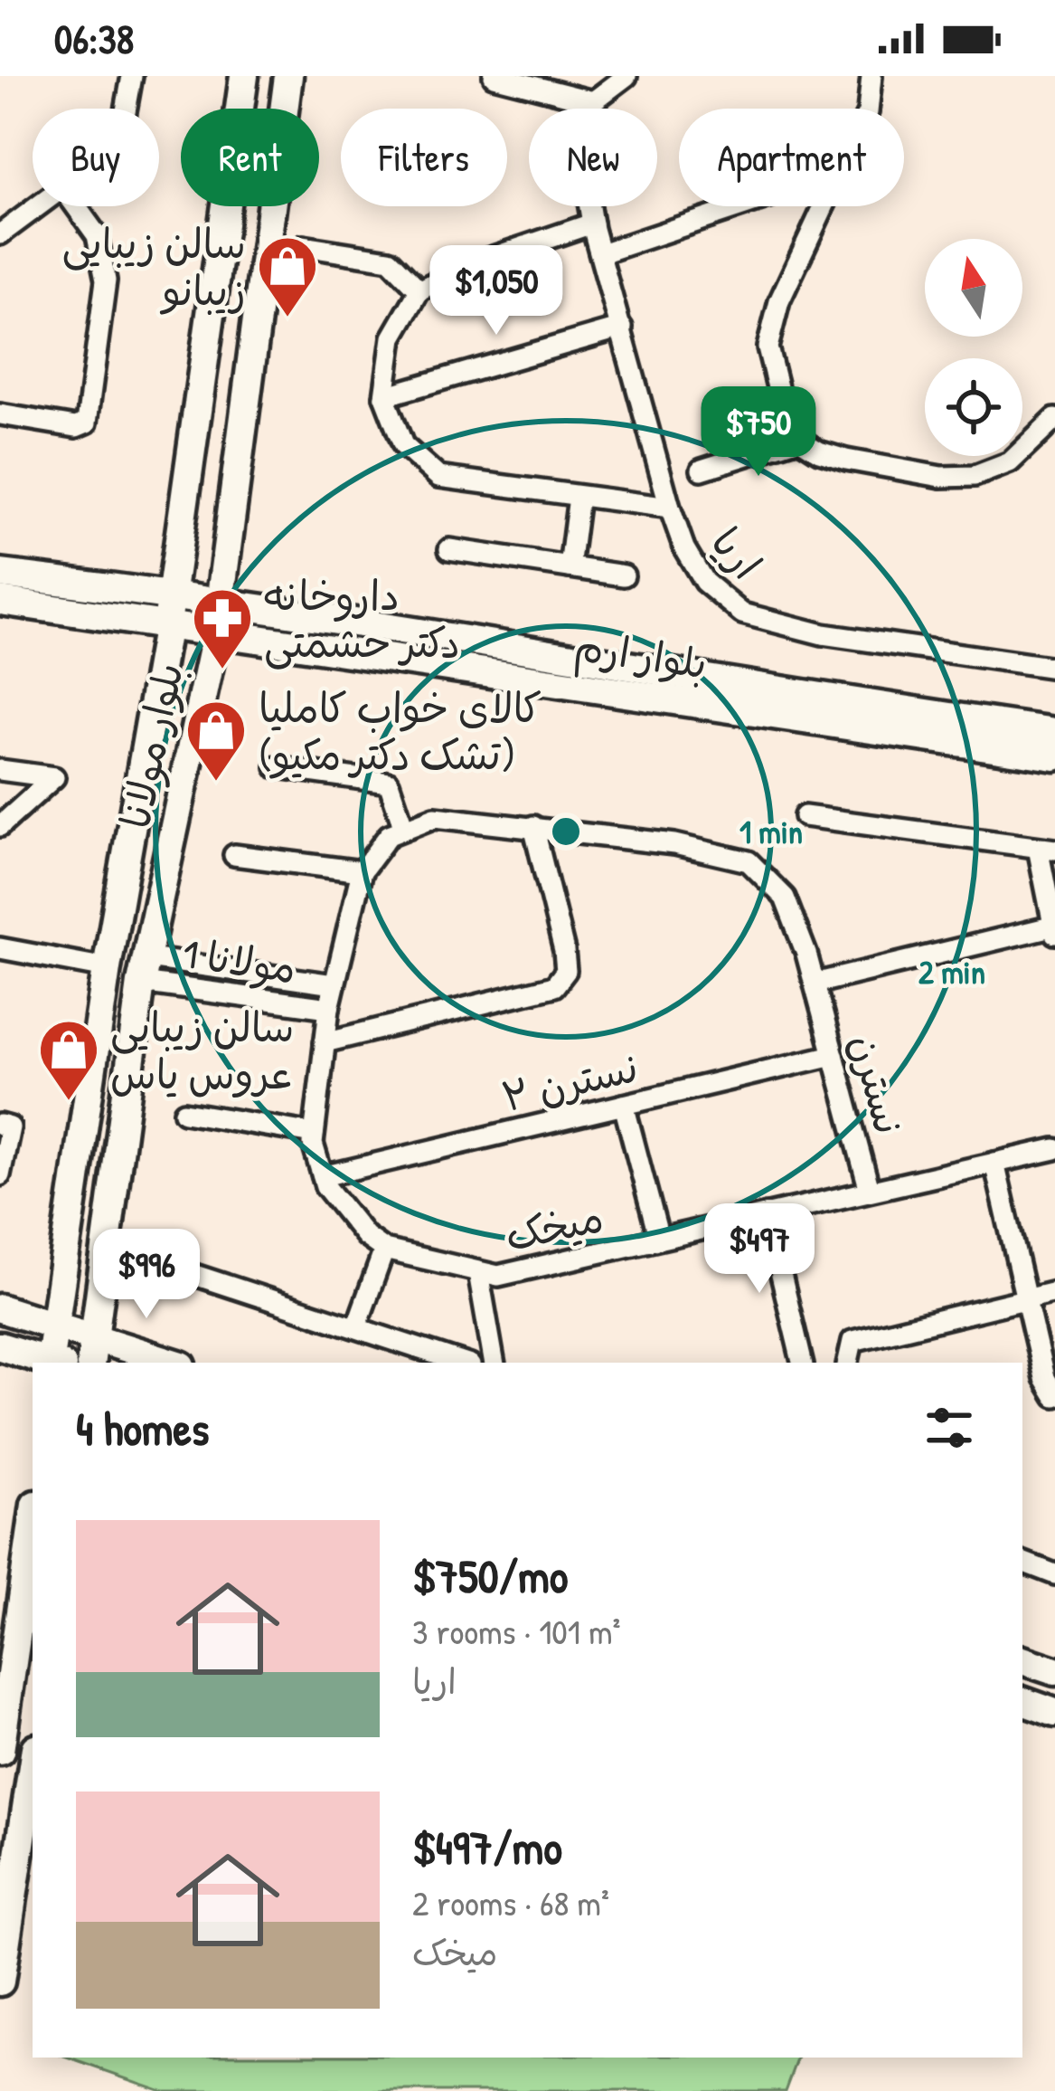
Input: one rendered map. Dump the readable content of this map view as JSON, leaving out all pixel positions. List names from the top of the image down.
{
  "streets": {
    "main road": ["بلوار ارم", "بلوار مولانا"],
    "street": [
      "اریا",
      "مولانا 1",
      "نسترن ۲",
      "نسترن",
      "میخک"
    ]
  },
  "crossings": [
    ["بلوار ارم", "بلوار مولانا"],
    ["بلوار مولانا", "مولانا 1"],
    ["نسترن ۲", "نسترن"],
    ["نسترن", "میخک"]
  ],
  "places": {
    "shop": ["سالن‌ زیبایی زیبانو", "کالای خواب کاملیا (تشک دکتر مکیو)", "سالن زیبایی عروس یاس"],
    "pharmacy": ["داروخانه دکتر حشمتی"]
  },
  "north": "top",
  "page": {
    "status": "06:38",
    "chip": [
      "Buy",
      "Rent",
      "Filters",
      "New",
      "Apartment"
    ],
    "price": [
      "$1,050",
      "$750",
      "$497",
      "$996"
    ],
    "heading": "4 homes",
    "list": [
      {
        "name": "$750/mo",
        "note": "3 rooms · 101 m² · اریا"
      },
      {
        "name": "$497/mo",
        "note": "2 rooms · 68 m² · میخک"
      }
    ]
  },
  "rings": ["1 min", "2 min"]
}
